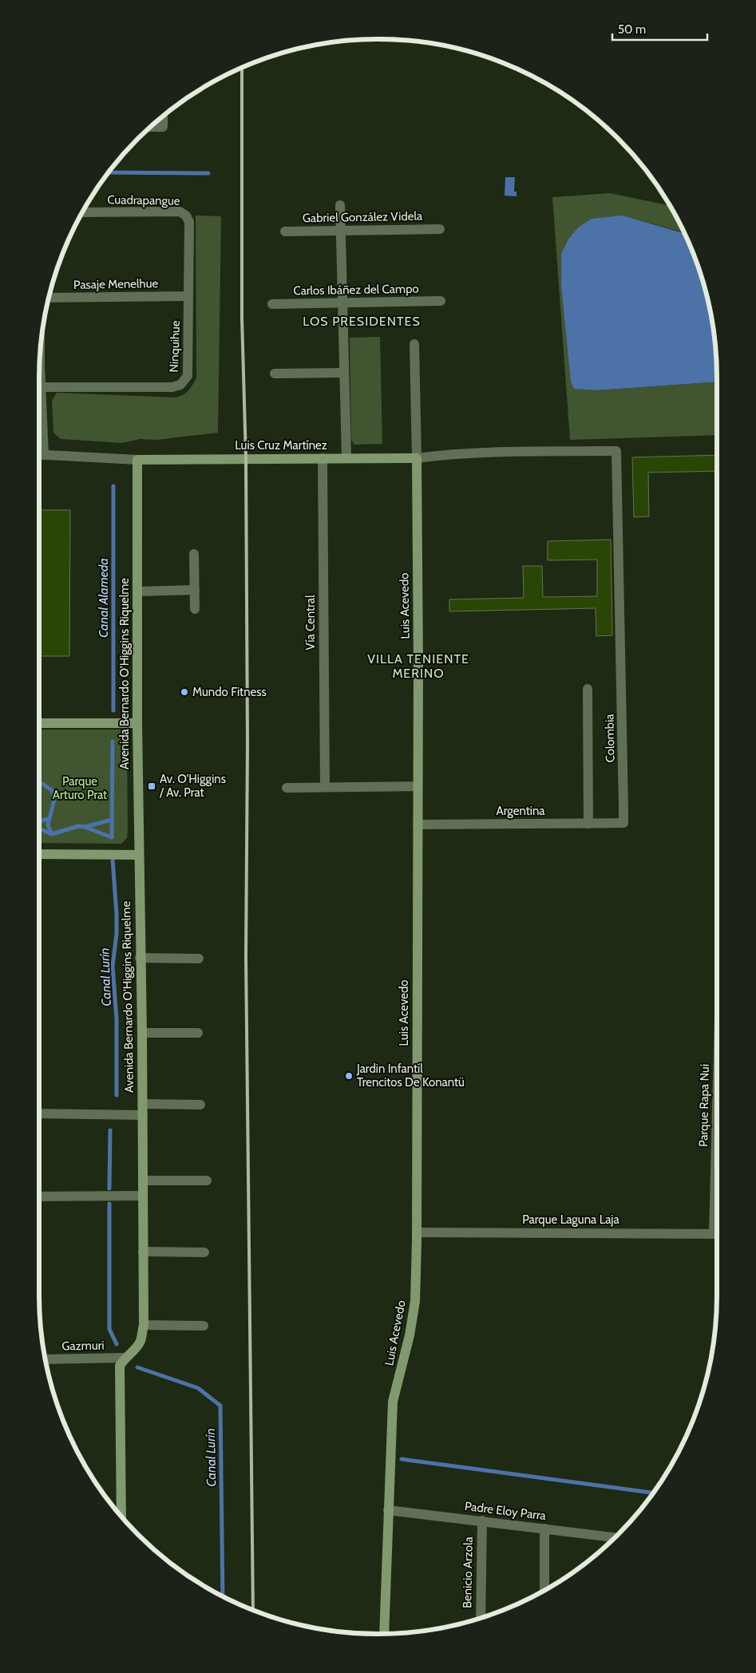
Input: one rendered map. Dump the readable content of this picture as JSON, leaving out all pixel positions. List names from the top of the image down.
{
  "streets": {
    "main road": ["Luis Cruz Martínez", "Luis Acevedo", "Avenida Bernardo O'Higgins Riquelme"],
    "street": [
      "Cuadrapangue",
      "Gabriel González Videla",
      "Pasaje Menelhue",
      "Carlos Ibáñez del Campo",
      "Ninquihue",
      "Vía Central",
      "Colombia",
      "Argentina",
      "Parque Laguna Laja",
      "Gazmuri",
      "Padre Eloy Parra",
      "Benicio Arzola"
    ]
  },
  "crossings": [
    ["Cuadrapangue", "Ninquihue"],
    ["Pasaje Menelhue", "Ninquihue"],
    ["Luis Cruz Martínez", "Luis Acevedo"],
    ["Luis Cruz Martínez", "Vía Central"],
    ["Luis Cruz Martínez", "Avenida Bernardo O'Higgins Riquelme"],
    ["Luis Cruz Martínez", "Colombia"],
    ["Luis Acevedo", "Colombia"],
    ["Luis Acevedo", "Argentina"],
    ["Luis Acevedo", "Parque Laguna Laja"],
    ["Luis Acevedo", "Padre Eloy Parra"],
    ["Avenida Bernardo O'Higgins Riquelme", "Gazmuri"],
    ["Colombia", "Argentina"],
    ["Padre Eloy Parra", "Benicio Arzola"]
  ],
  "districts": ["LOS PRESIDENTES", "VILLA TENIENTE MERINO"],
  "water": ["Canal Alameda", "Canal Lurín"],
  "parks": ["Parque Arturo Prat"],
  "places": {
    "other": ["Mundo Fitness", "Jardin Infantíl Trencitos De Konantü"],
    "transit": ["Av. O'Higgins / Av. Prat"]
  },
  "scale_bar": "50 m"
}
